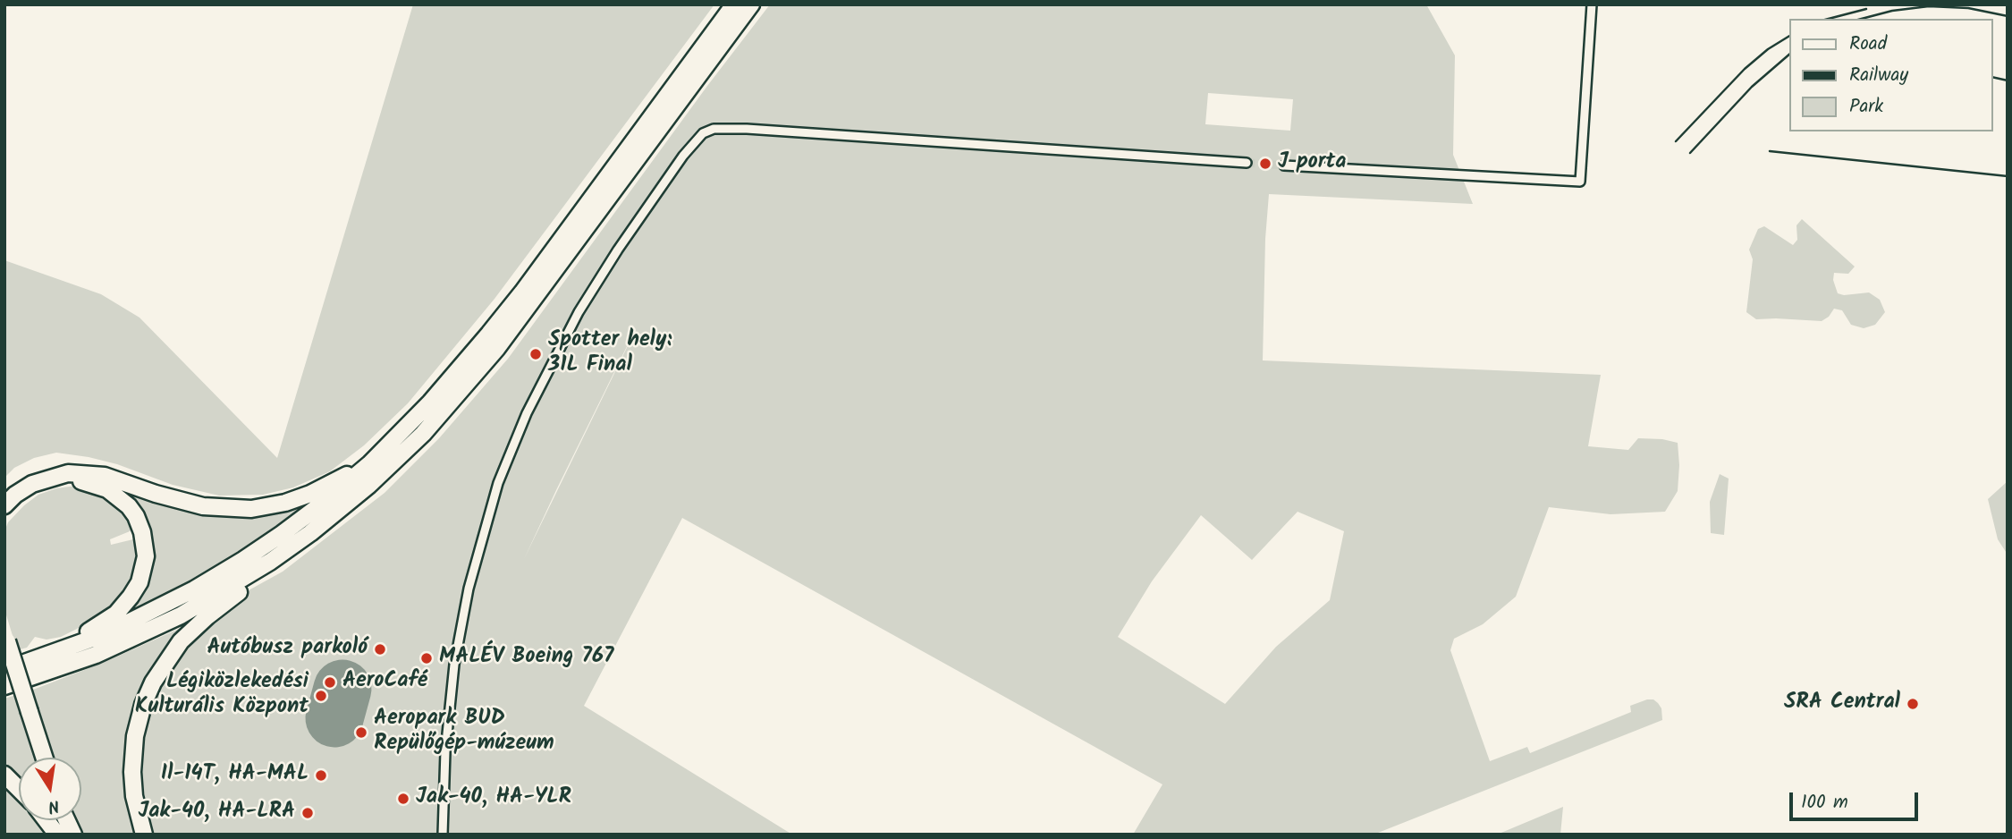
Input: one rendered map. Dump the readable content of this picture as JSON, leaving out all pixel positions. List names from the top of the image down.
{
  "places": [
    "J porta",
    "Spotter hely: 31L Final",
    "Autóbusz parkoló",
    "MALÉV Boeing 767",
    "AeroCafé",
    "Légiközlekedési Kulturális Központ",
    "SRA Central",
    "Aeropark BUD Repülőgép-múzeum",
    "Il-14T, HA-MAL",
    "Jak-40, HA-YLR",
    "Jak-40, HA-LRA"
  ],
  "legend": ["Road", "Railway", "Park"],
  "scale_bar": "100 m",
  "north": "bottom"
}
